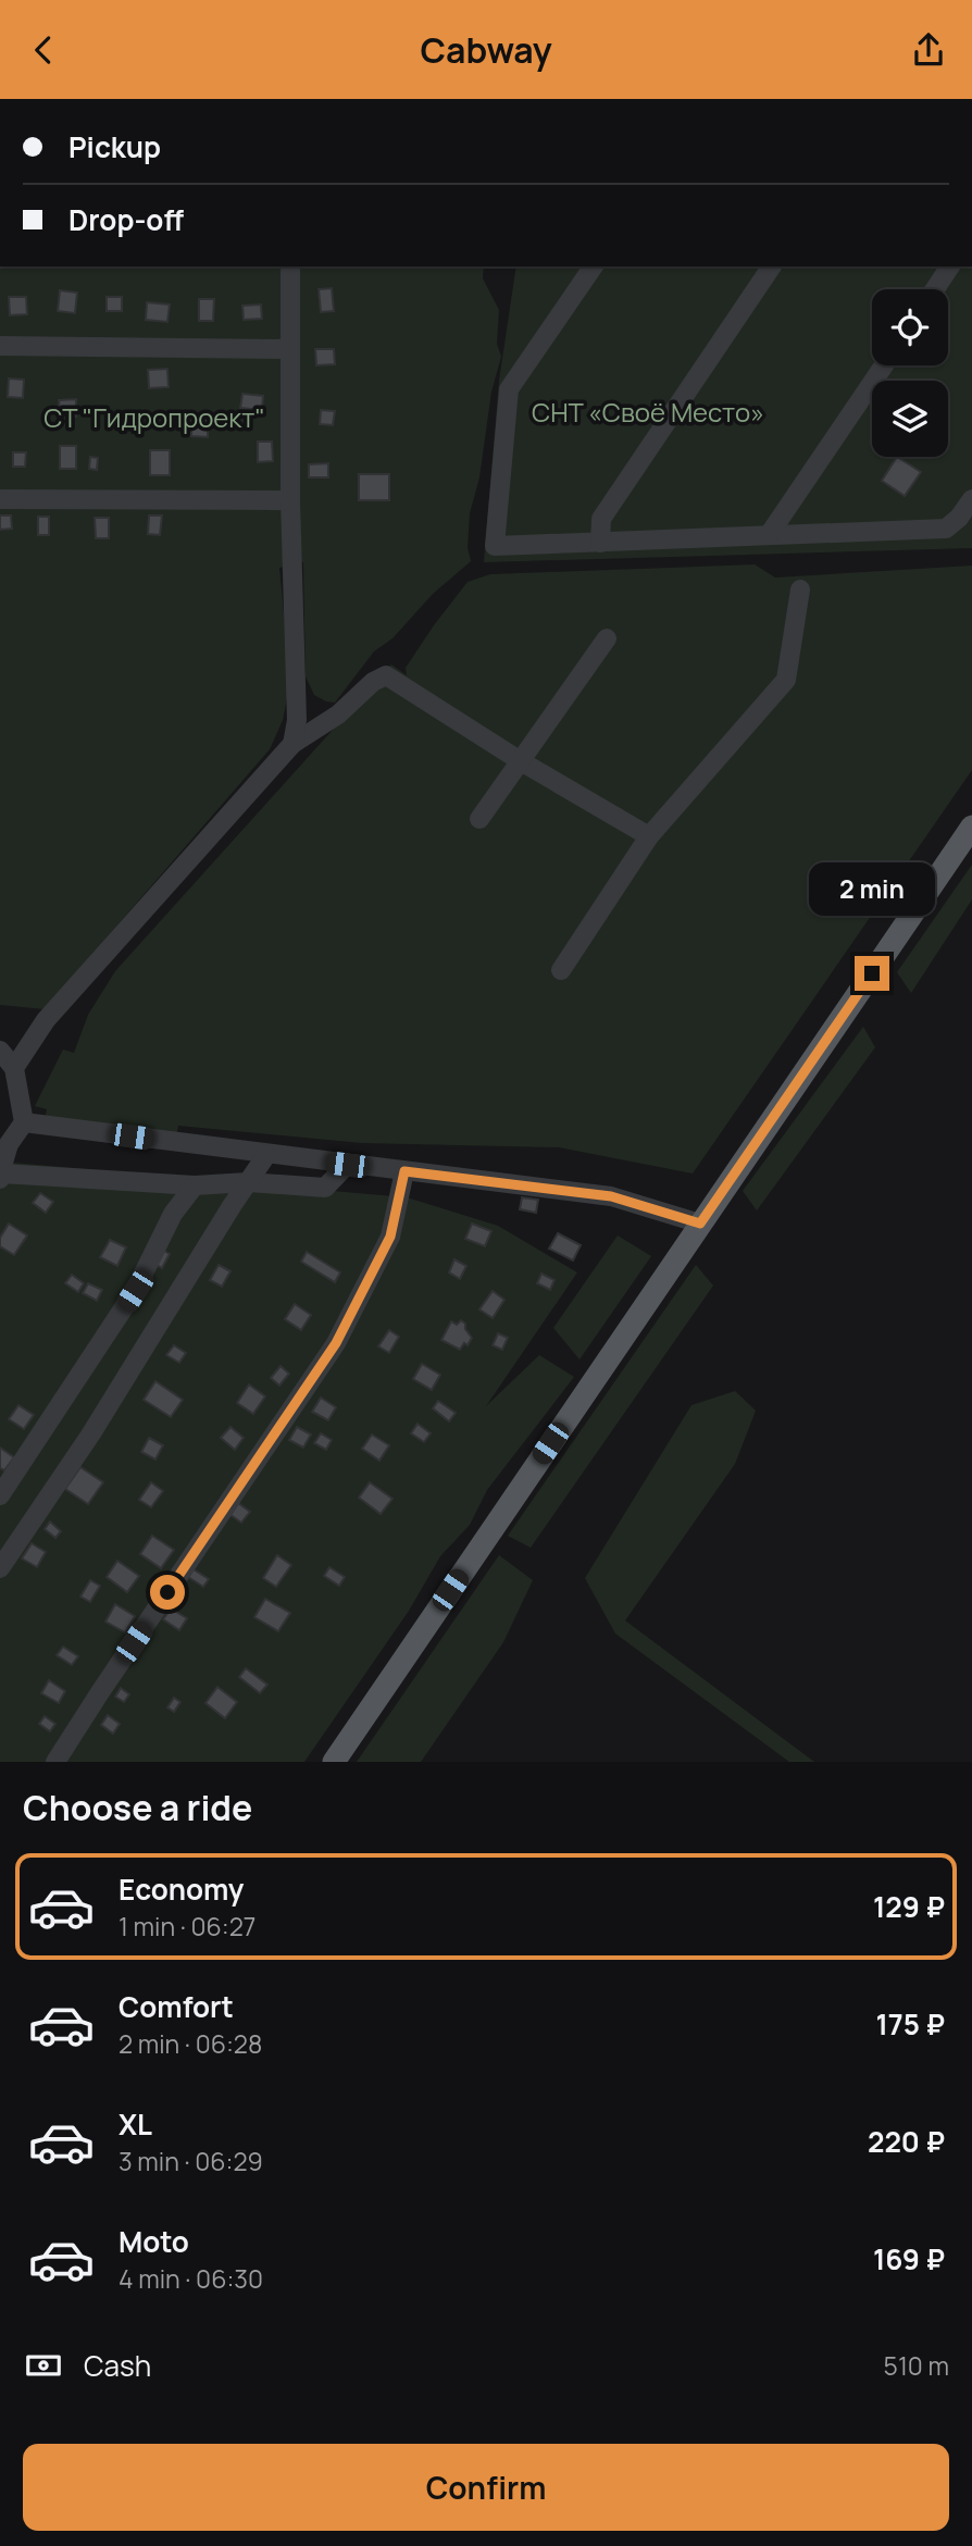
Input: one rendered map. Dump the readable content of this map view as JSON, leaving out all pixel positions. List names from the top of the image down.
{
  "parks": ["СНТ «Своё Место»", "СТ \"Гидропроект\""],
  "page": {
    "header": "Cabway",
    "banner": ["Pickup", "Drop-off"],
    "bubble": "2 min",
    "heading": "Choose a ride",
    "list": [
      {
        "name": "Economy",
        "note": "1 min · 06:27",
        "value": "129 ₽"
      },
      {
        "name": "Comfort",
        "note": "2 min · 06:28",
        "value": "175 ₽"
      },
      {
        "name": "XL",
        "note": "3 min · 06:29",
        "value": "220 ₽"
      },
      {
        "name": "Moto",
        "note": "4 min · 06:30",
        "value": "169 ₽"
      }
    ],
    "pay": ["Cash", "510 m"],
    "buttons": "Confirm"
  }
}
